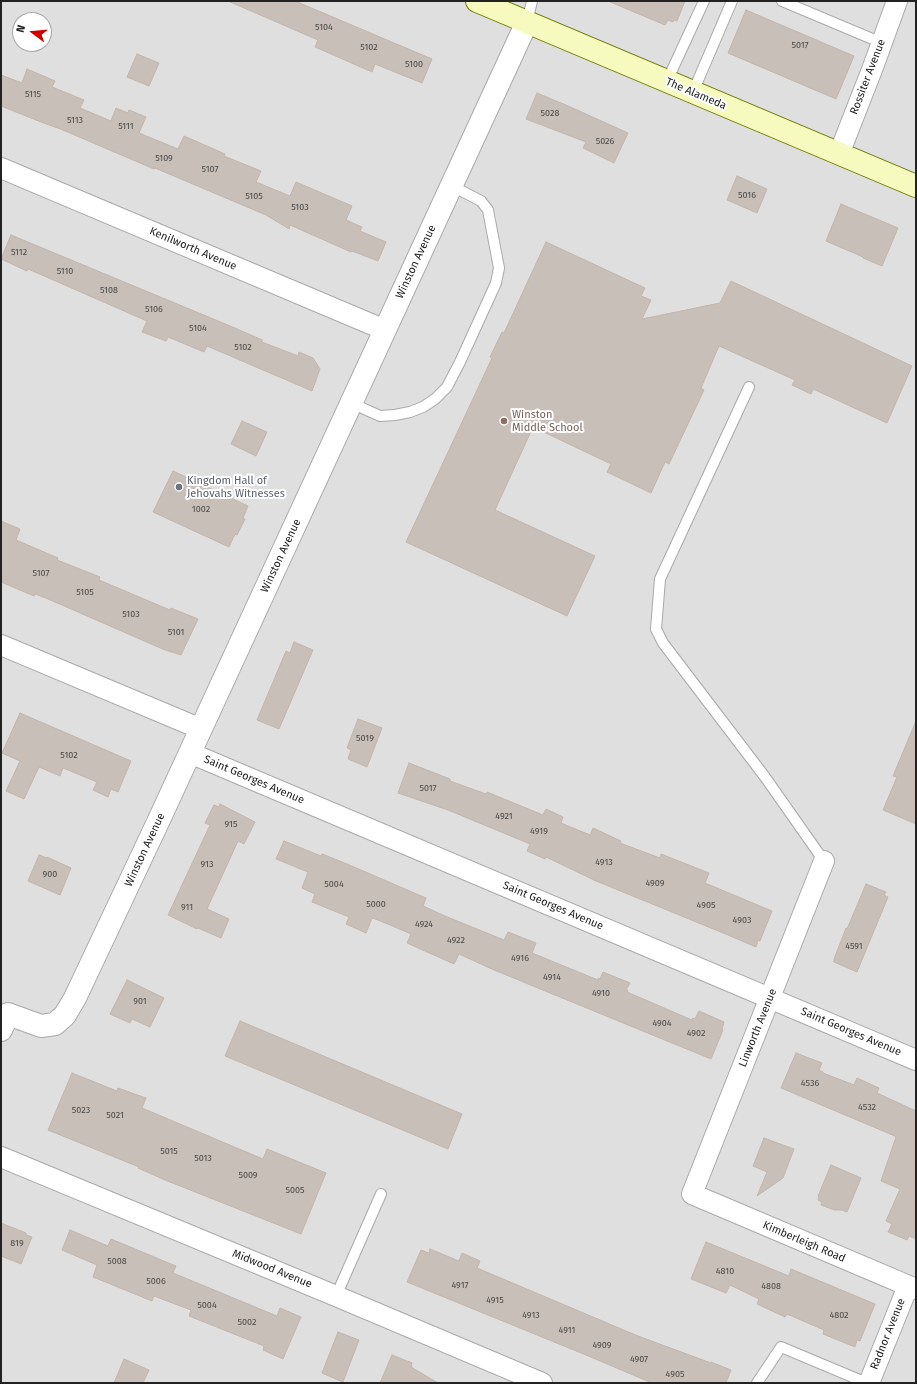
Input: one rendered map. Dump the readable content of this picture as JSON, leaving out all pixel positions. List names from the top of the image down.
{
  "streets": {
    "main road": ["The Alameda"],
    "street": [
      "Rossiter Avenue",
      "Kenilworth Avenue",
      "Winston Avenue",
      "Saint Georges Avenue",
      "Linworth Avenue",
      "Kimberleigh Road",
      "Midwood Avenue",
      "Radnor Avenue"
    ]
  },
  "crossings": [
    ["Rossiter Avenue", "The Alameda"],
    ["The Alameda", "Winston Avenue"],
    ["Kenilworth Avenue", "Winston Avenue"],
    ["Winston Avenue", "Saint Georges Avenue"],
    ["Saint Georges Avenue", "Linworth Avenue"],
    ["Linworth Avenue", "Kimberleigh Road"],
    ["Kimberleigh Road", "Radnor Avenue"]
  ],
  "places": ["Winston Middle School", "Kingdom Hall of Jehovahs Witnesses"],
  "house_numbers": [
    "5104",
    "5017",
    "5102",
    "5100",
    "5115",
    "5028",
    "5113",
    "5111",
    "5026",
    "5109",
    "5107",
    "5016",
    "5105",
    "5103",
    "5112",
    "5110",
    "5108",
    "5106",
    "5104",
    "5102",
    "1002",
    "5107",
    "5105",
    "5103",
    "5101",
    "5019",
    "5102",
    "5017",
    "4921",
    "915",
    "4919",
    "4913",
    "913",
    "900",
    "4909",
    "5004",
    "5000",
    "4905",
    "911",
    "4903",
    "4924",
    "4922",
    "4591",
    "4916",
    "4914",
    "4910",
    "901",
    "4904",
    "4902",
    "4536",
    "4532",
    "5023",
    "5021",
    "5015",
    "5013",
    "5009",
    "5005",
    "819",
    "5008",
    "4810",
    "5006",
    "4917",
    "4808",
    "4915",
    "5004",
    "4913",
    "4802",
    "5002",
    "4911",
    "4909",
    "4907",
    "4905"
  ],
  "north": "left"
}
